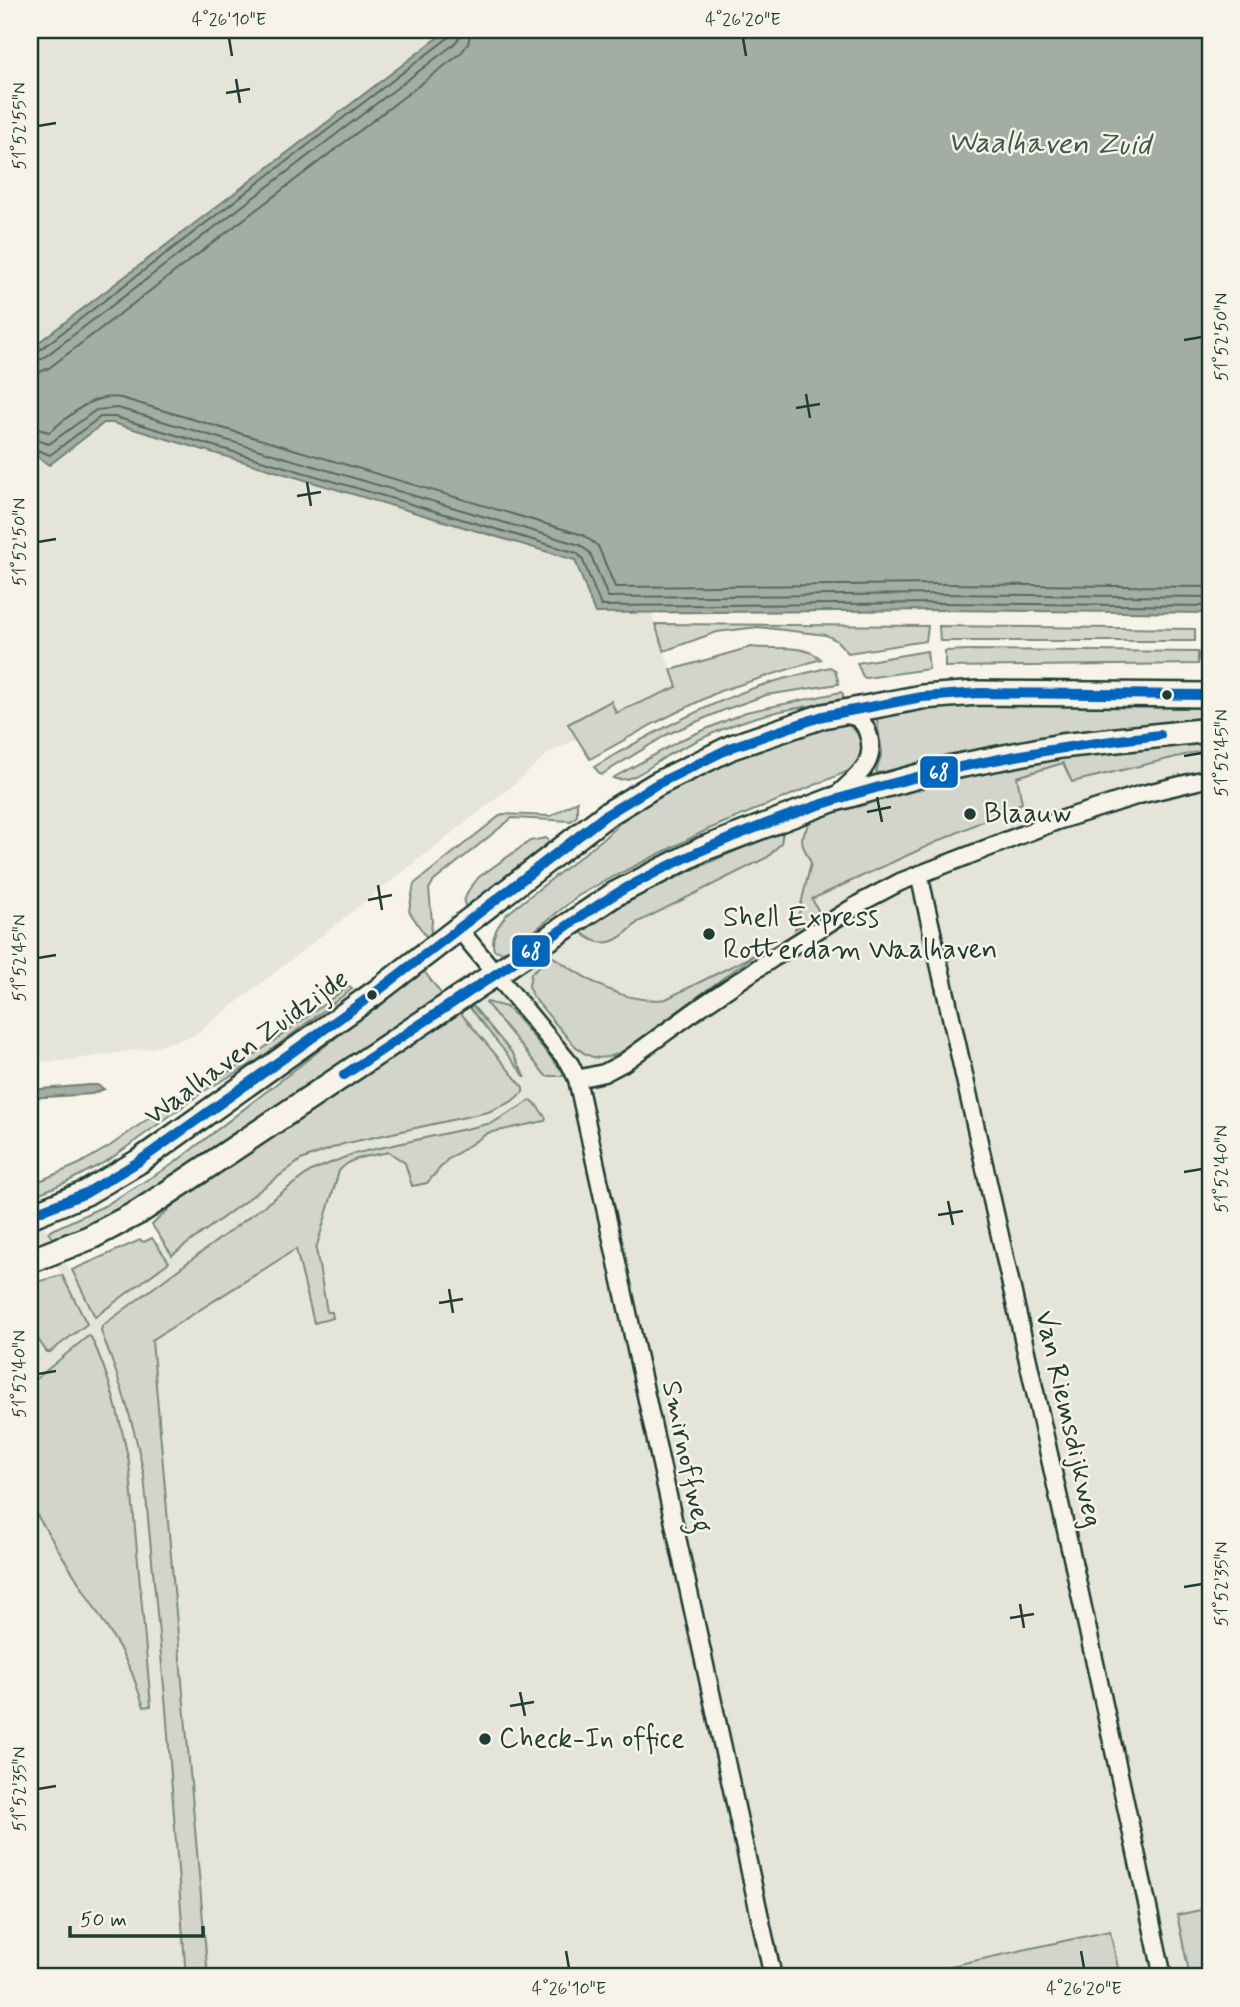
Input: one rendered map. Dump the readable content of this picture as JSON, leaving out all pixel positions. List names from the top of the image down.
{
  "streets": {
    "main road": ["Waalhaven Zuidzijde"],
    "street": ["Van Riemsdijkweg", "Smirnoffweg"]
  },
  "crossings": [
    ["Waalhaven Zuidzijde", "Smirnoffweg"]
  ],
  "water": ["Waalhaven Zuid"],
  "places": ["Blaauw", "Shell Express Rotterdam Waalhaven", "Check-In office"],
  "lines": ["transit line 68"],
  "scale_bar": "50 m",
  "coordinates": [
    "4°26'10\"E",
    "4°26'20\"E",
    "51°52'55\"N",
    "51°52'50\"N",
    "51°52'45\"N",
    "51°52'40\"N",
    "51°52'35\"N"
  ]
}
